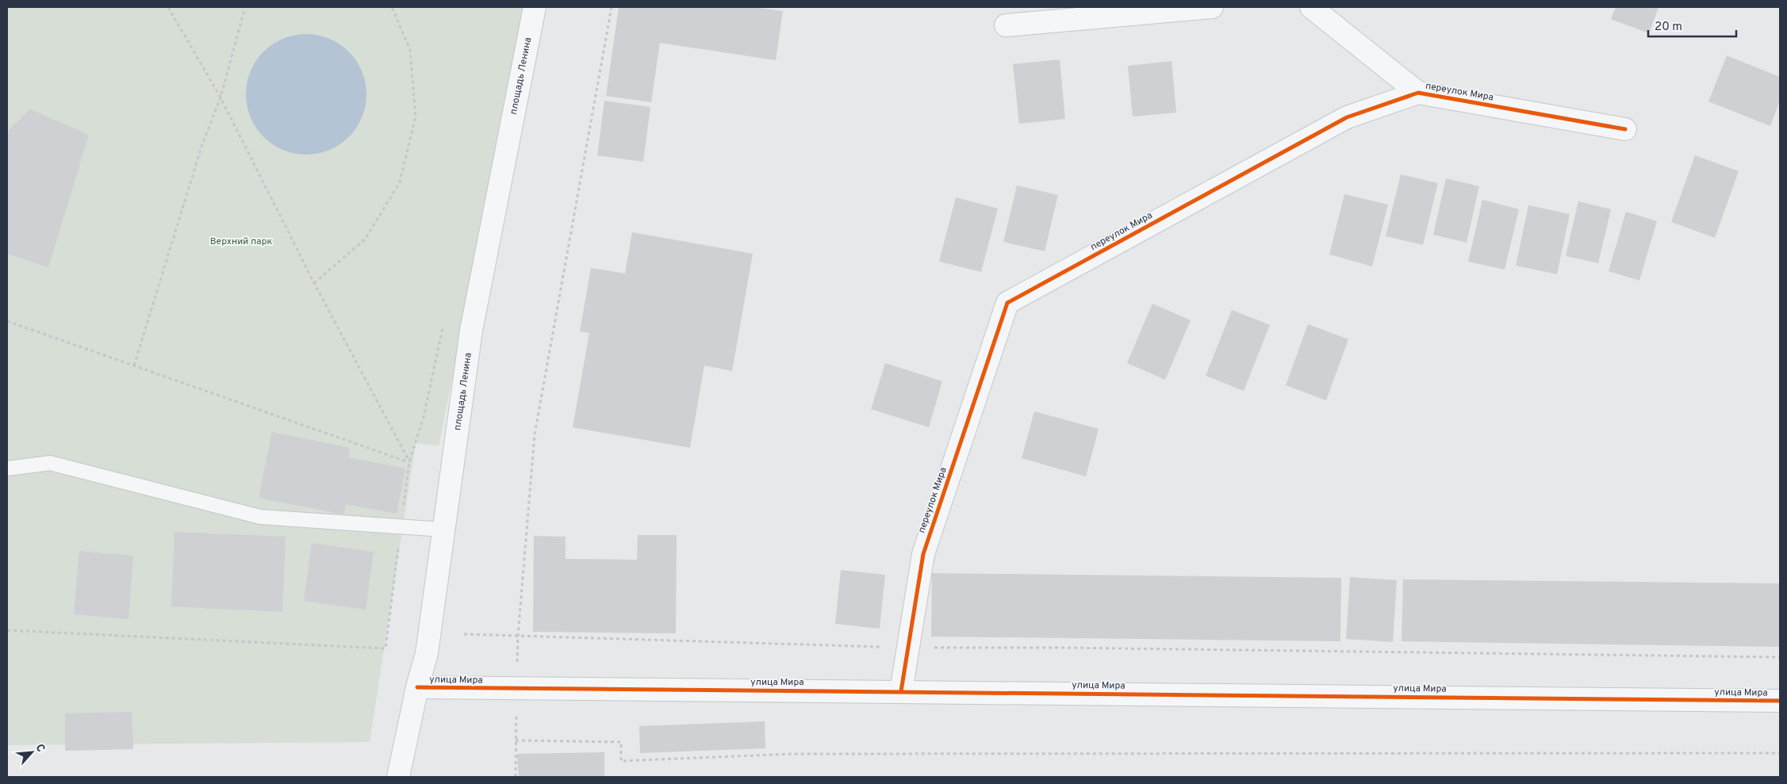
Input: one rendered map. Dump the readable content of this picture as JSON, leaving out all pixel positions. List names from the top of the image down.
{
  "streets": {
    "street": ["площадь Ленина", "переулок Мира", "улица Мира"]
  },
  "crossings": [
    ["площадь Ленина", "улица Мира"],
    ["переулок Мира", "улица Мира"]
  ],
  "parks": ["Верхний парк"],
  "scale_bar": "20 m",
  "north": "top right"
}
